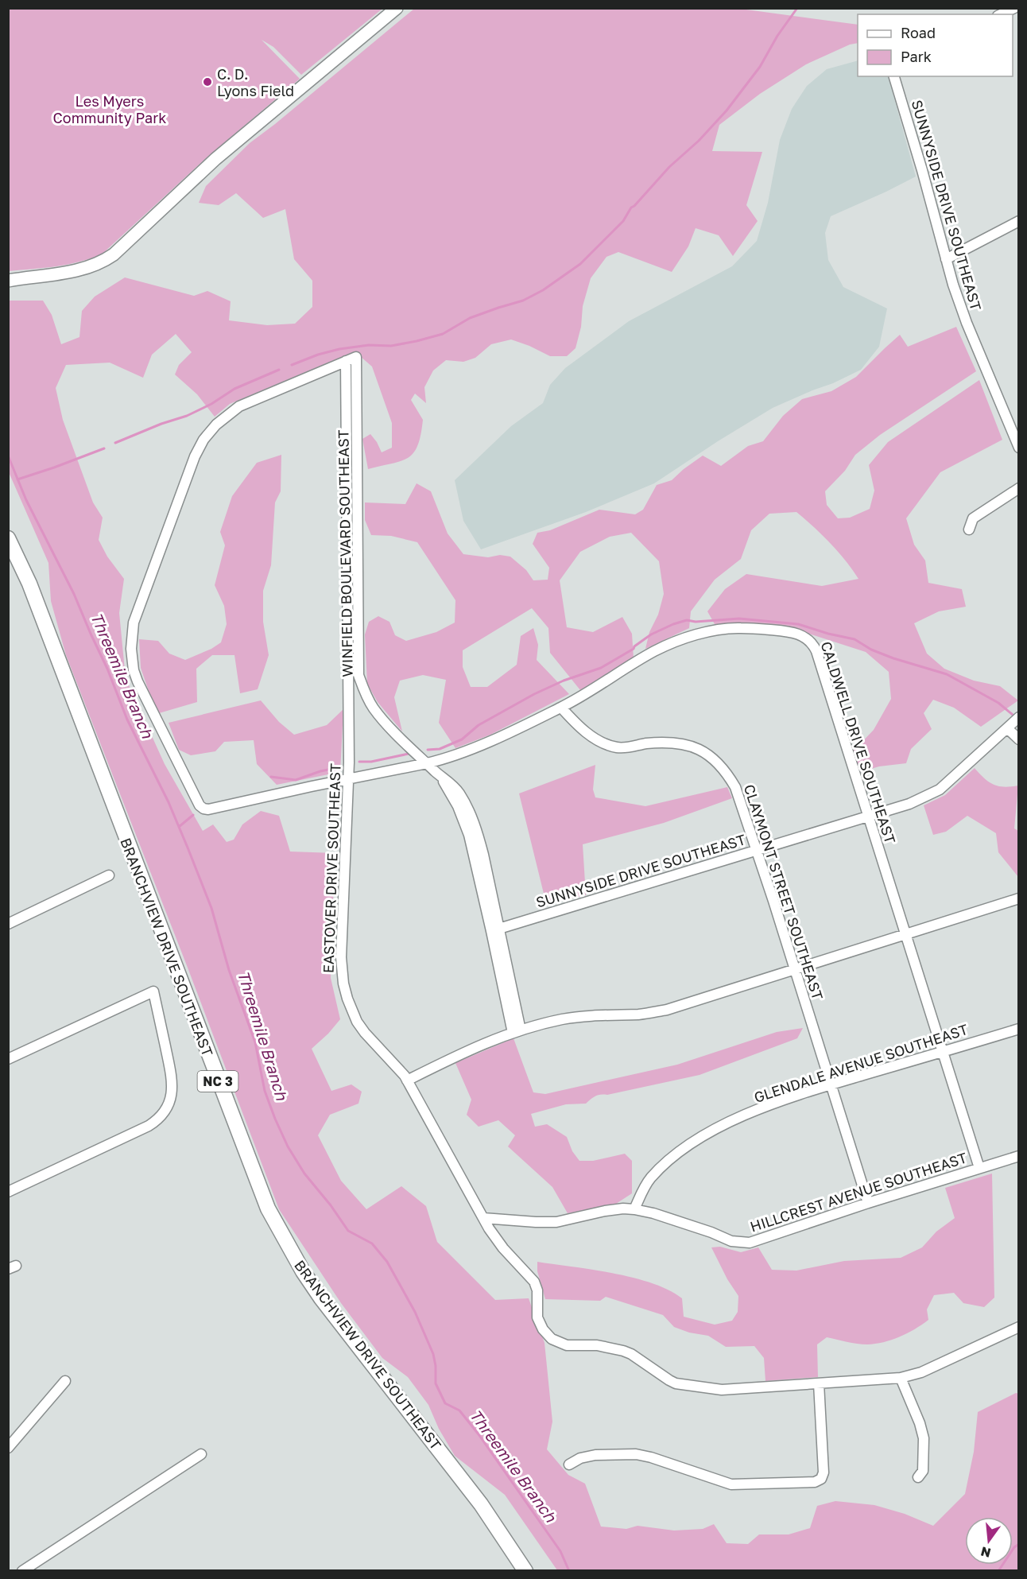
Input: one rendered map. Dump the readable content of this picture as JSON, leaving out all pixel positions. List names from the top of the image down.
{
  "streets": {
    "main road": ["BRANCHVIEW DRIVE SOUTHEAST", "NC 3"],
    "street": [
      "SUNNYSIDE DRIVE SOUTHEAST",
      "WINFIELD BOULEVARD SOUTHEAST",
      "CALDWELL DRIVE SOUTHEAST",
      "EASTOVER DRIVE SOUTHEAST",
      "CLAYMONT STREET SOUTHEAST",
      "GLENDALE AVENUE SOUTHEAST",
      "HILLCREST AVENUE SOUTHEAST"
    ]
  },
  "crossings": [
    ["SUNNYSIDE DRIVE SOUTHEAST", "WINFIELD BOULEVARD SOUTHEAST"],
    ["SUNNYSIDE DRIVE SOUTHEAST", "CALDWELL DRIVE SOUTHEAST"],
    ["SUNNYSIDE DRIVE SOUTHEAST", "CLAYMONT STREET SOUTHEAST"],
    ["WINFIELD BOULEVARD SOUTHEAST", "CALDWELL DRIVE SOUTHEAST"],
    ["WINFIELD BOULEVARD SOUTHEAST", "EASTOVER DRIVE SOUTHEAST"],
    ["CALDWELL DRIVE SOUTHEAST", "EASTOVER DRIVE SOUTHEAST"],
    ["CALDWELL DRIVE SOUTHEAST", "CLAYMONT STREET SOUTHEAST"],
    ["CALDWELL DRIVE SOUTHEAST", "GLENDALE AVENUE SOUTHEAST"],
    ["CALDWELL DRIVE SOUTHEAST", "HILLCREST AVENUE SOUTHEAST"],
    ["EASTOVER DRIVE SOUTHEAST", "HILLCREST AVENUE SOUTHEAST"],
    ["CLAYMONT STREET SOUTHEAST", "GLENDALE AVENUE SOUTHEAST"],
    ["CLAYMONT STREET SOUTHEAST", "HILLCREST AVENUE SOUTHEAST"],
    ["GLENDALE AVENUE SOUTHEAST", "HILLCREST AVENUE SOUTHEAST"]
  ],
  "water": ["Threemile Branch"],
  "parks": ["Les Myers Community Park"],
  "places": ["C. D. Lyons Field"],
  "legend": ["Road", "Park"],
  "north": "bottom"
}
